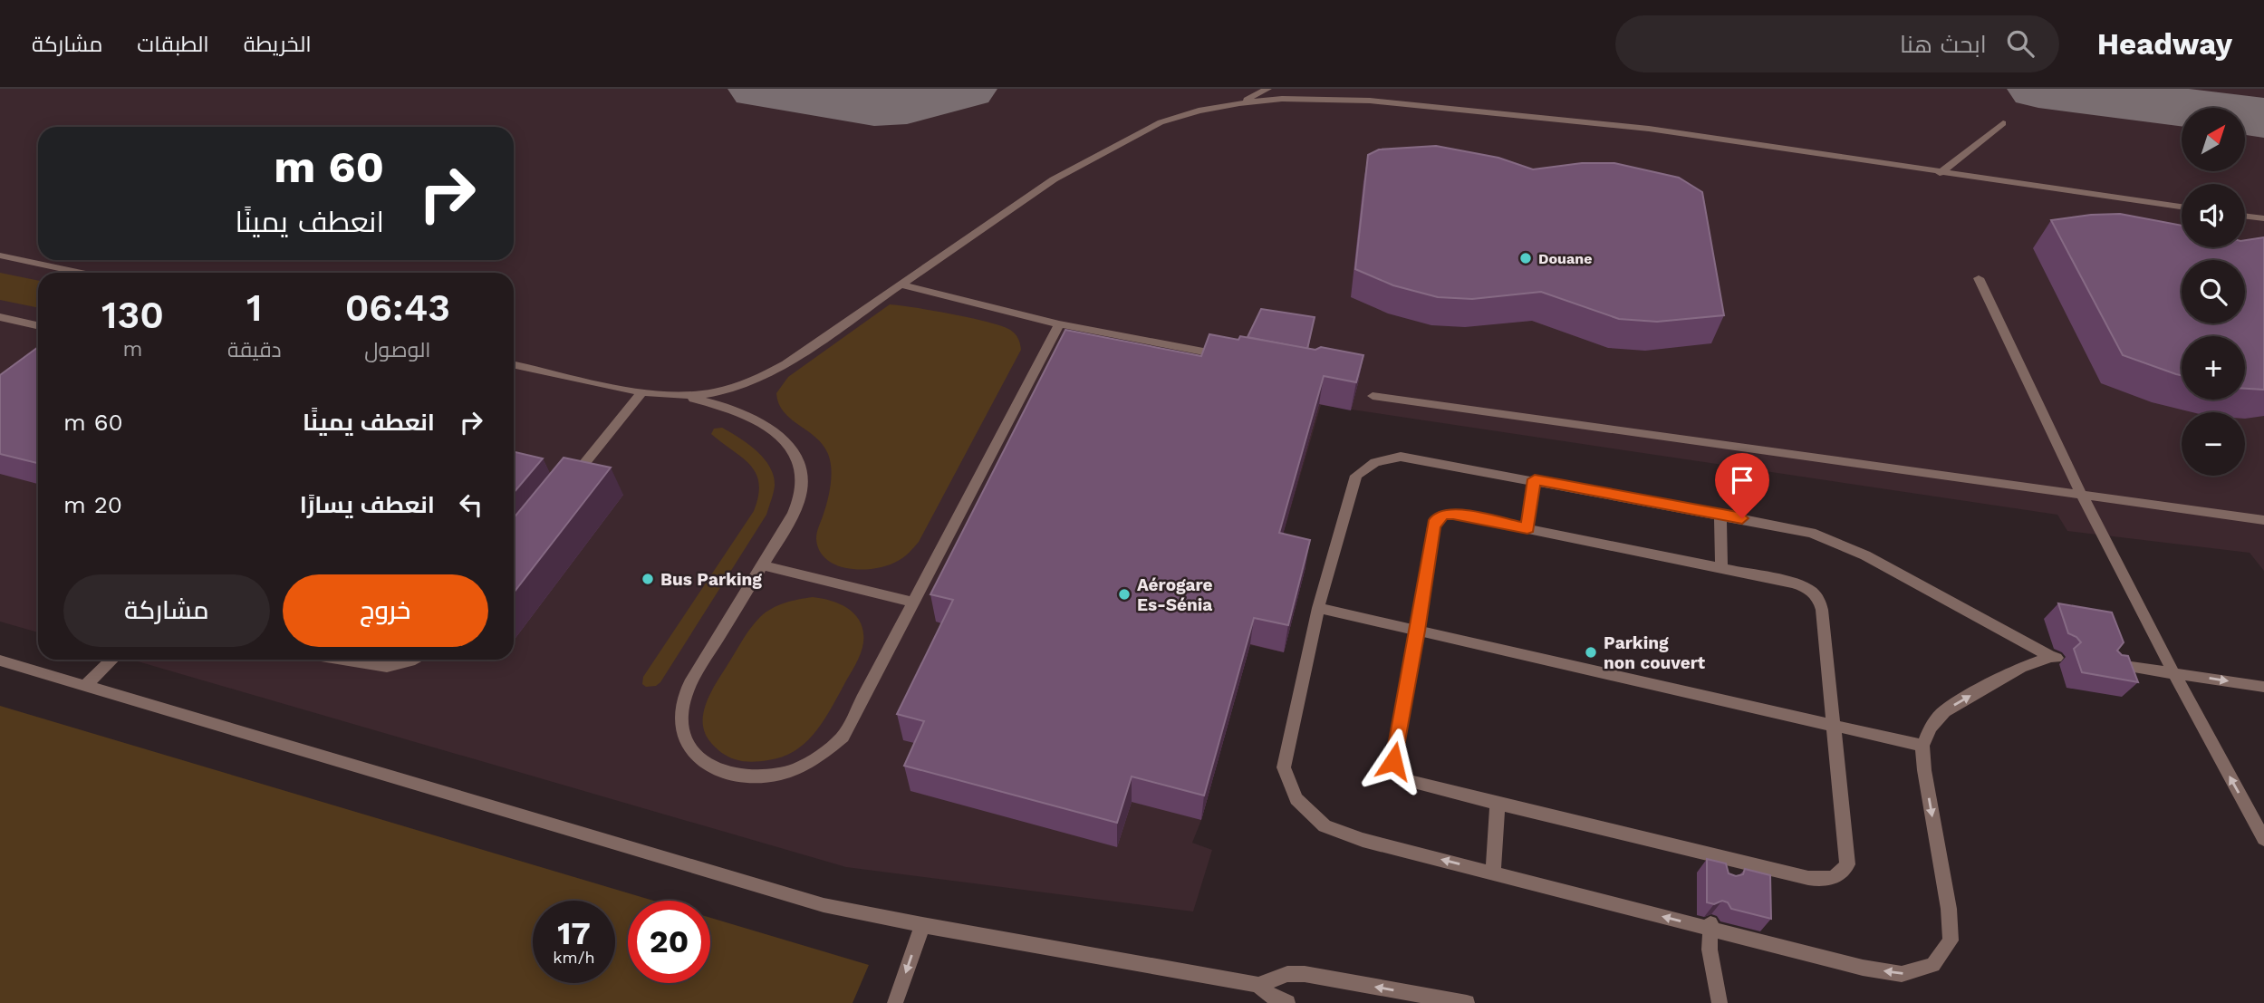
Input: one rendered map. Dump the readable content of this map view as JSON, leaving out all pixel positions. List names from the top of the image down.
{
  "places": [
    "Douane",
    "Bus Parking",
    "Aérogare Es-Sénia",
    "Parking non couvert"
  ],
  "north": "top right",
  "page": {
    "header": "Headway",
    "search": "ابحث هنا",
    "nav": ["الخريطة", "الطبقات", "مشاركة"],
    "map_buttons": ["+", "−"],
    "turn": ["60 m", "انعطف يمينًا"],
    "eta": [
      "06:43",
      "الوصول",
      "1",
      "دقيقة",
      "130",
      "m"
    ],
    "list": [
      {
        "name": "انعطف يمينًا",
        "value": "60 m"
      },
      {
        "name": "انعطف يسارًا",
        "value": "20 m"
      }
    ],
    "buttons": ["خروج", "مشاركة"],
    "speed": "17 km/h",
    "limit": "20"
  }
}
